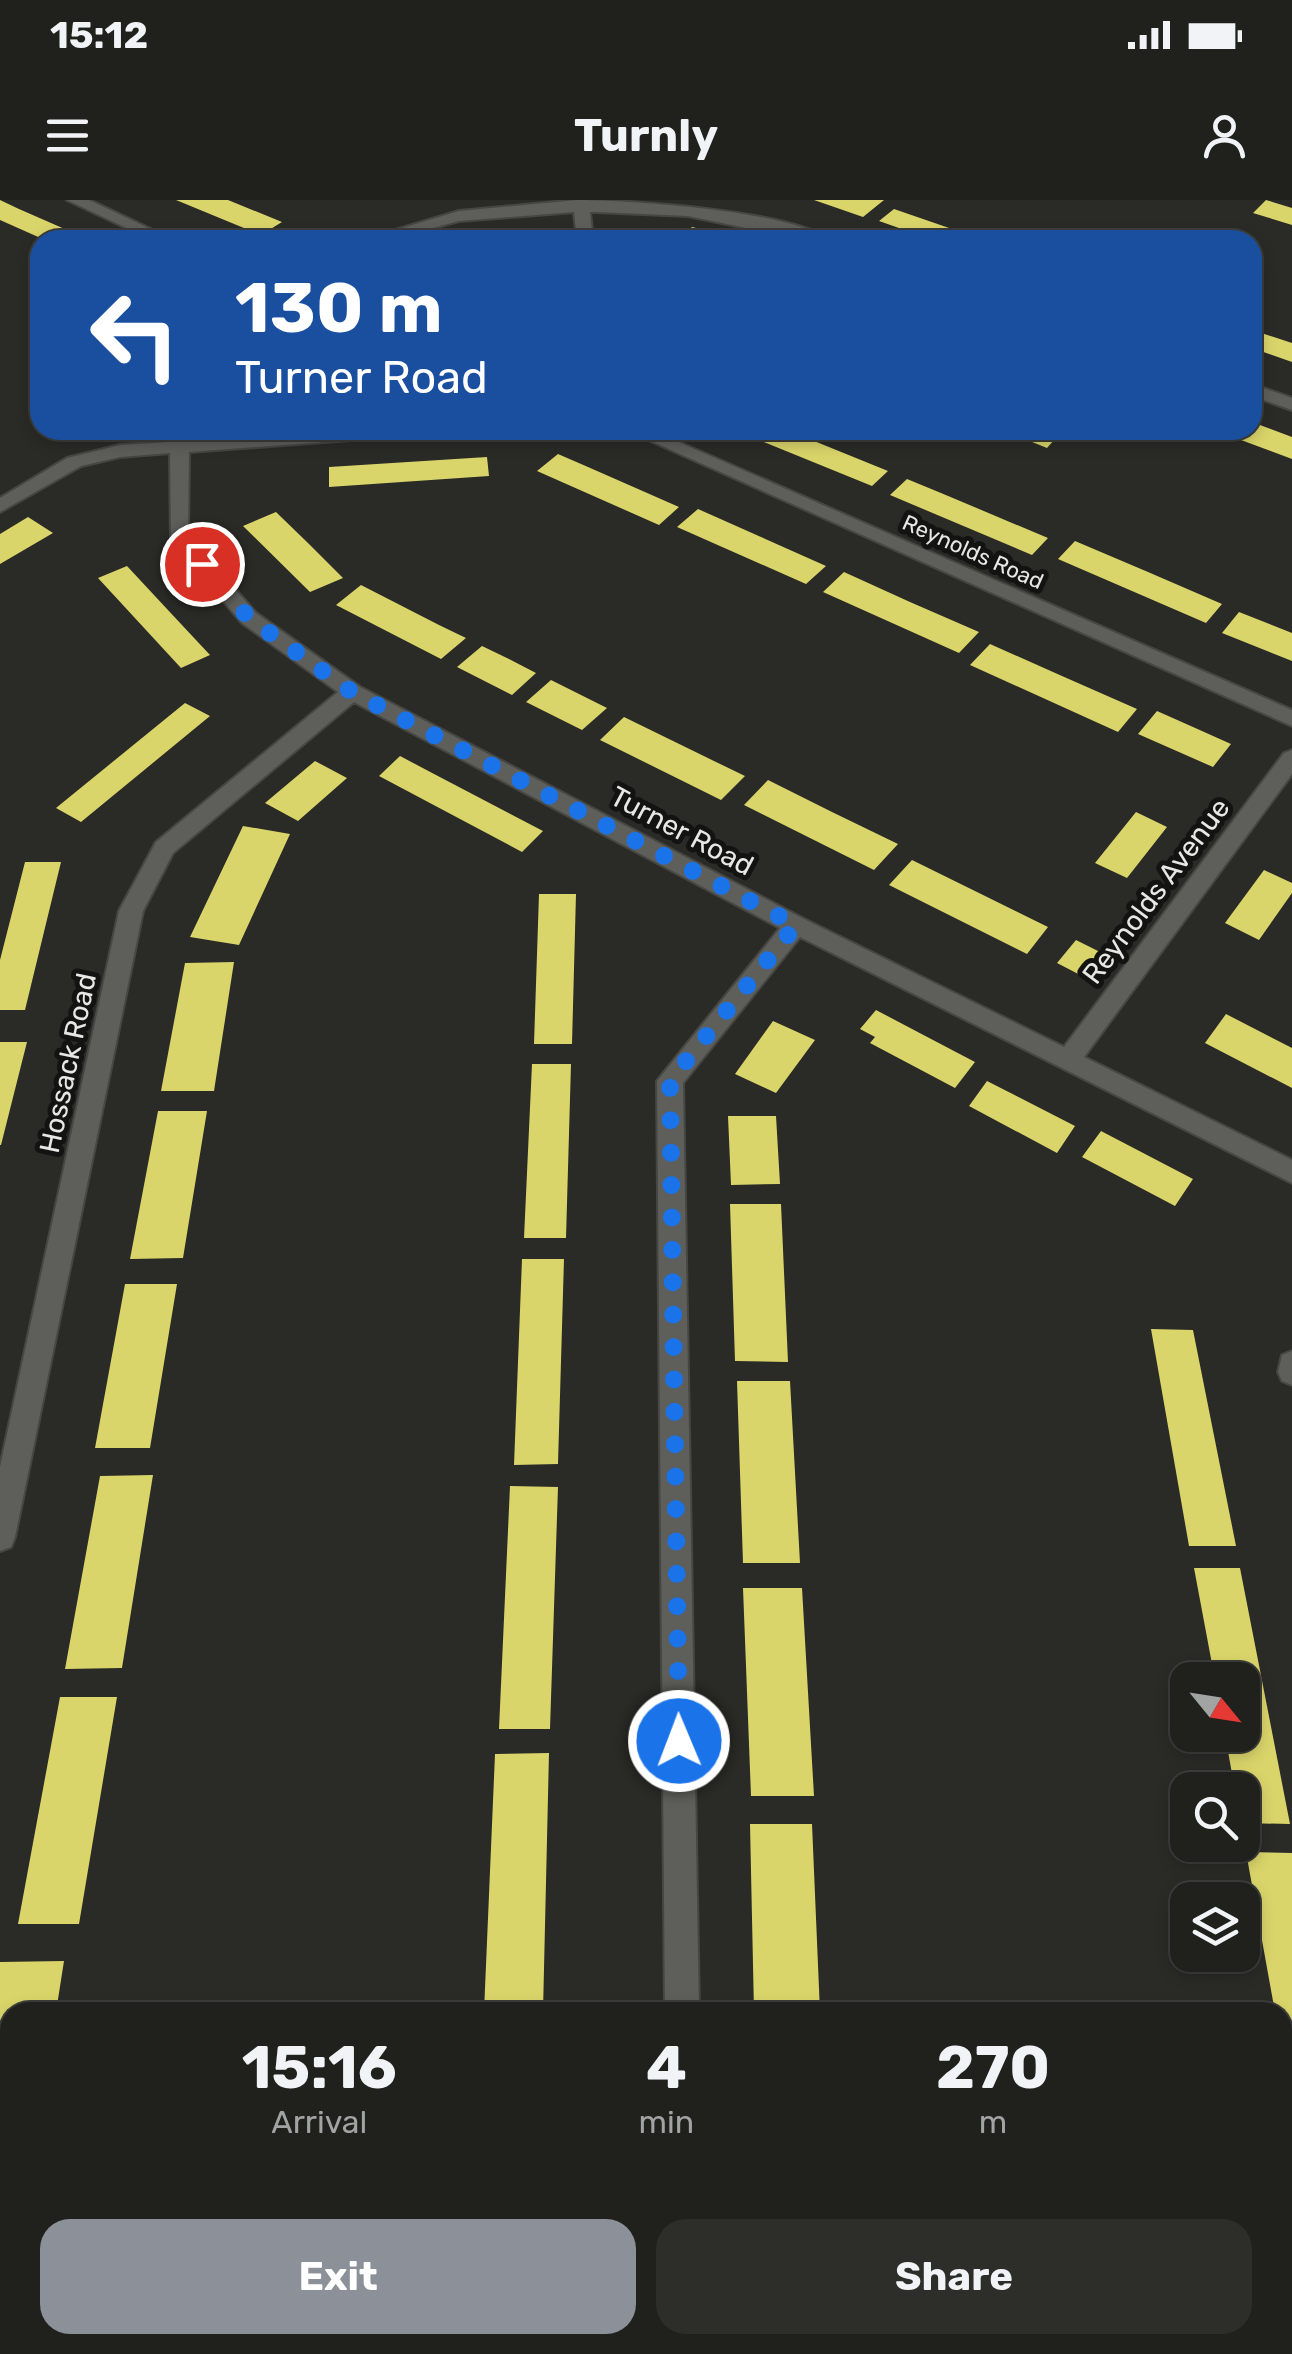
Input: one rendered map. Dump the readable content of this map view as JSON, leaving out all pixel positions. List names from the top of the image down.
{
  "streets": {
    "street": [
      "Reynolds Road",
      "Turner Road",
      "Reynolds Avenue",
      "Hossack Road"
    ]
  },
  "crossings": [
    ["Turner Road", "Reynolds Avenue"],
    ["Turner Road", "Hossack Road"]
  ],
  "north": "bottom right",
  "page": {
    "status": "15:12",
    "header": "Turnly",
    "turn": ["130 m", "Turner Road"],
    "eta": [
      "15:16",
      "Arrival",
      "4",
      "min",
      "270",
      "m"
    ],
    "buttons": ["Exit", "Share"]
  }
}
